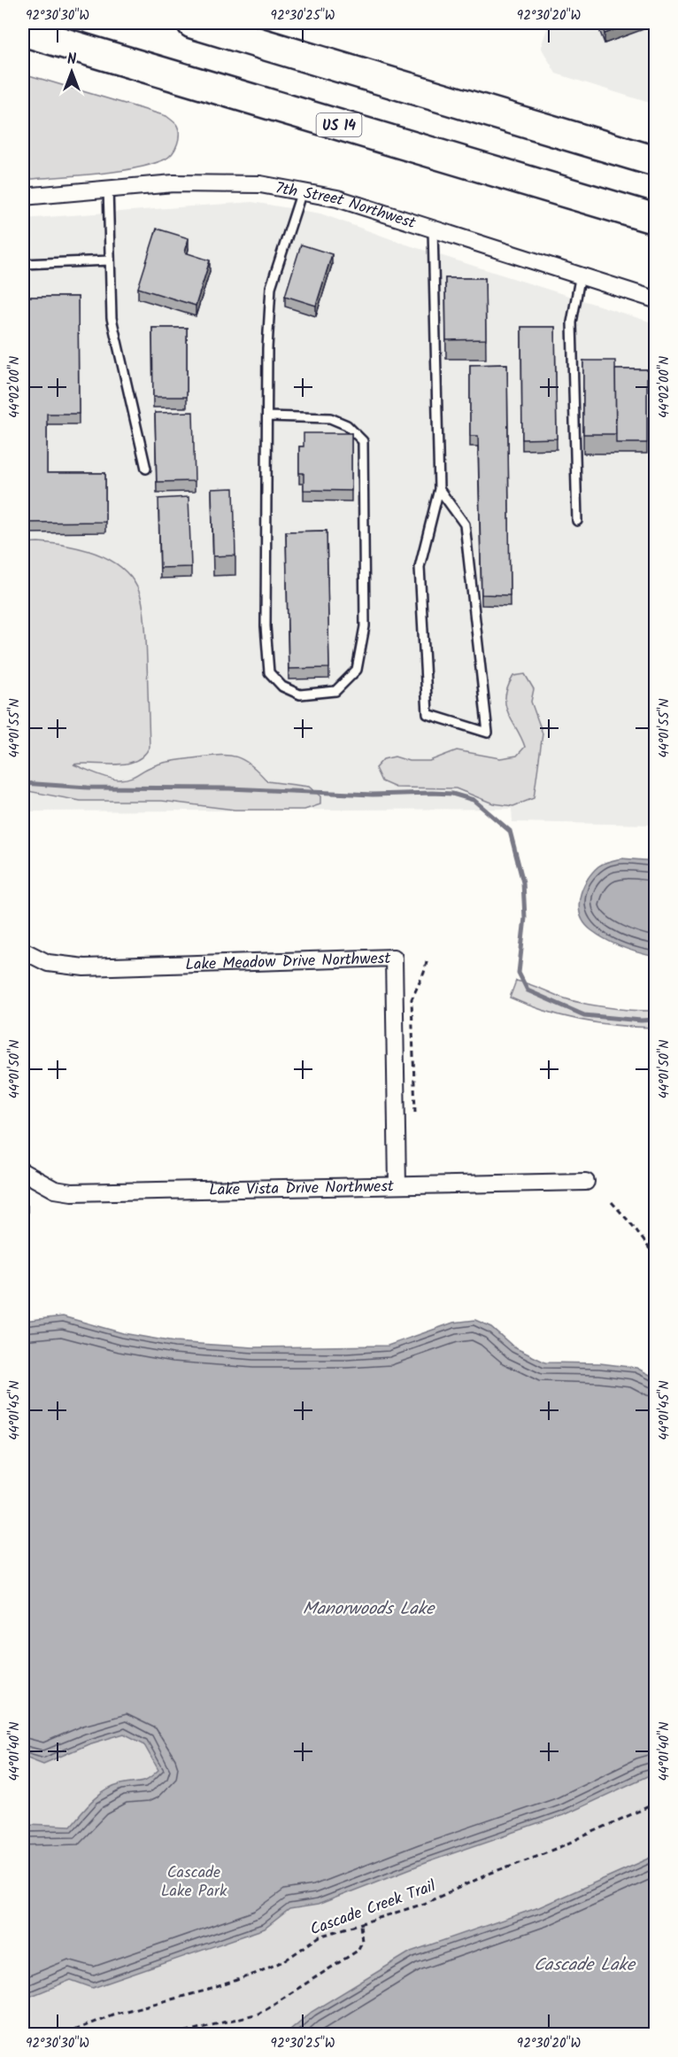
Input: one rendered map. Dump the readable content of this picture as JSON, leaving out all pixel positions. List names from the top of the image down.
{
  "streets": {
    "highway": ["US 14"],
    "street": ["7th Street Northwest", "Lake Meadow Drive Northwest", "Lake Vista Drive Northwest"],
    "path": ["Cascade Creek Trail"]
  },
  "crossings": [
    ["Lake Meadow Drive Northwest", "Lake Vista Drive Northwest"]
  ],
  "water": ["Manorwoods Lake", "Cascade Lake"],
  "parks": ["Cascade Lake Park"],
  "north": "top",
  "coordinates": [
    "92°30'30\"W",
    "92°30'25\"W",
    "92°30'20\"W",
    "44°02'00\"N",
    "44°01'55\"N",
    "44°01'50\"N",
    "44°01'45\"N",
    "44°01'40\"N"
  ]
}
